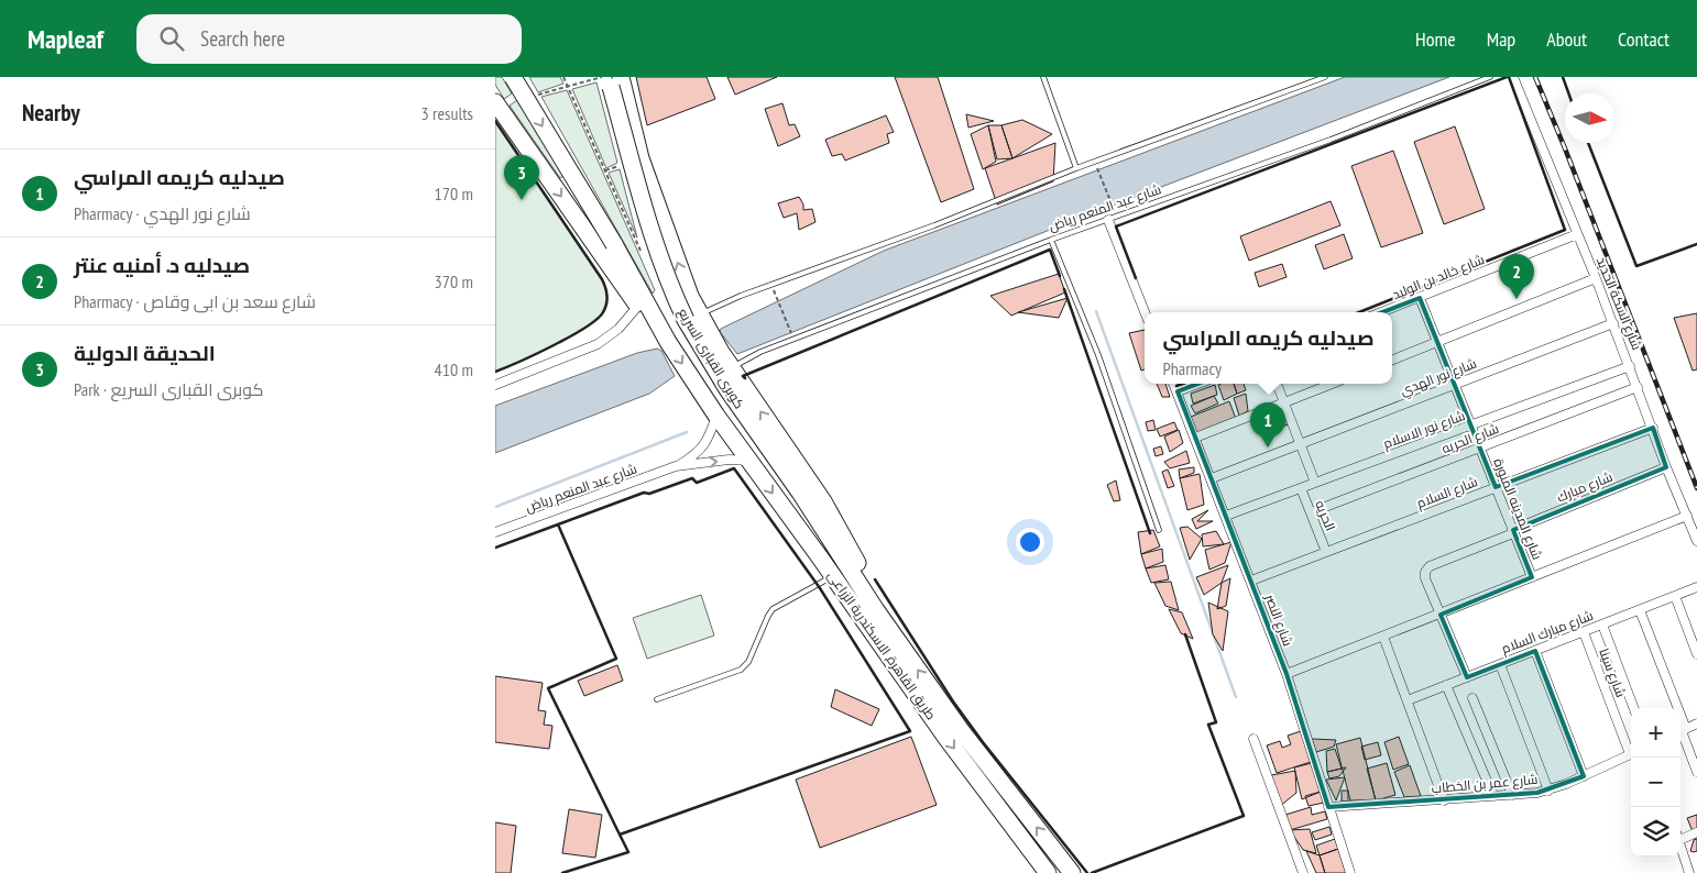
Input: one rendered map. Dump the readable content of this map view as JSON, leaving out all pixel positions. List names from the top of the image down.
{
  "streets": {
    "highway": ["كوبرى القبارى السريع", "طريق القاهرة, الاسكندرية الزراعى"],
    "street": [
      "شارع عبد المنعم رياض",
      "شارع خالد بن الوليد",
      "شارع السكة الحديد",
      "شارع نور الهدي",
      "شارع نور الاسلام",
      "شارع الحريه",
      "شارع مبارك",
      "شارع السلام",
      "شارع المدينه المنورة",
      "الحريه",
      "شارع النصر",
      "شارع مبارك السلام",
      "شارع سينا",
      "شارع عمر بن الخطاب"
    ]
  },
  "crossings": [
    ["شارع عبد المنعم رياض", "كوبرى القبارى السريع"],
    ["شارع عبد المنعم رياض", "طريق القاهرة, الاسكندرية الزراعى"],
    ["شارع خالد بن الوليد", "شارع السكة الحديد"],
    ["شارع خالد بن الوليد", "شارع المدينه المنورة"],
    ["شارع السكة الحديد", "شارع نور الهدي"],
    ["شارع السكة الحديد", "شارع نور الاسلام"],
    ["شارع السكة الحديد", "شارع الحريه"],
    ["شارع السكة الحديد", "شارع مبارك"],
    ["شارع السكة الحديد", "شارع السلام"],
    ["كوبرى القبارى السريع", "طريق القاهرة, الاسكندرية الزراعى"],
    ["شارع نور الهدي", "شارع المدينه المنورة"],
    ["شارع نور الهدي", "شارع النصر"],
    ["شارع نور الاسلام", "شارع المدينه المنورة"],
    ["شارع نور الاسلام", "الحريه"],
    ["شارع نور الاسلام", "شارع النصر"],
    ["شارع الحريه", "شارع المدينه المنورة"],
    ["شارع الحريه", "الحريه"],
    ["شارع مبارك", "شارع المدينه المنورة"],
    ["شارع السلام", "شارع المدينه المنورة"],
    ["شارع السلام", "الحريه"],
    ["شارع السلام", "شارع النصر"],
    ["شارع النصر", "شارع عمر بن الخطاب"],
    ["شارع مبارك السلام", "شارع سينا"]
  ],
  "north": "right",
  "page": {
    "header": "Mapleaf",
    "search": "Search here",
    "nav": [
      "Home",
      "Map",
      "About",
      "Contact"
    ],
    "heading": ["Nearby", "3 results"],
    "list": [
      {
        "mark": "1",
        "name": "صيدليه كريمه المراسي",
        "note": "Pharmacy · شارع نور الهدي",
        "value": "170 m"
      },
      {
        "mark": "2",
        "name": "صيدليه د. أمنيه عنتر",
        "note": "Pharmacy · شارع سعد بن ابى وقاص",
        "value": "370 m"
      },
      {
        "mark": "3",
        "name": "الحديقة الدولية",
        "note": "Park · كوبرى القبارى السريع",
        "value": "410 m"
      }
    ],
    "pins": ["3", "2", "1"],
    "popup": ["صيدليه كريمه المراسي", "Pharmacy"],
    "map_buttons": ["+", "−"]
  }
}
